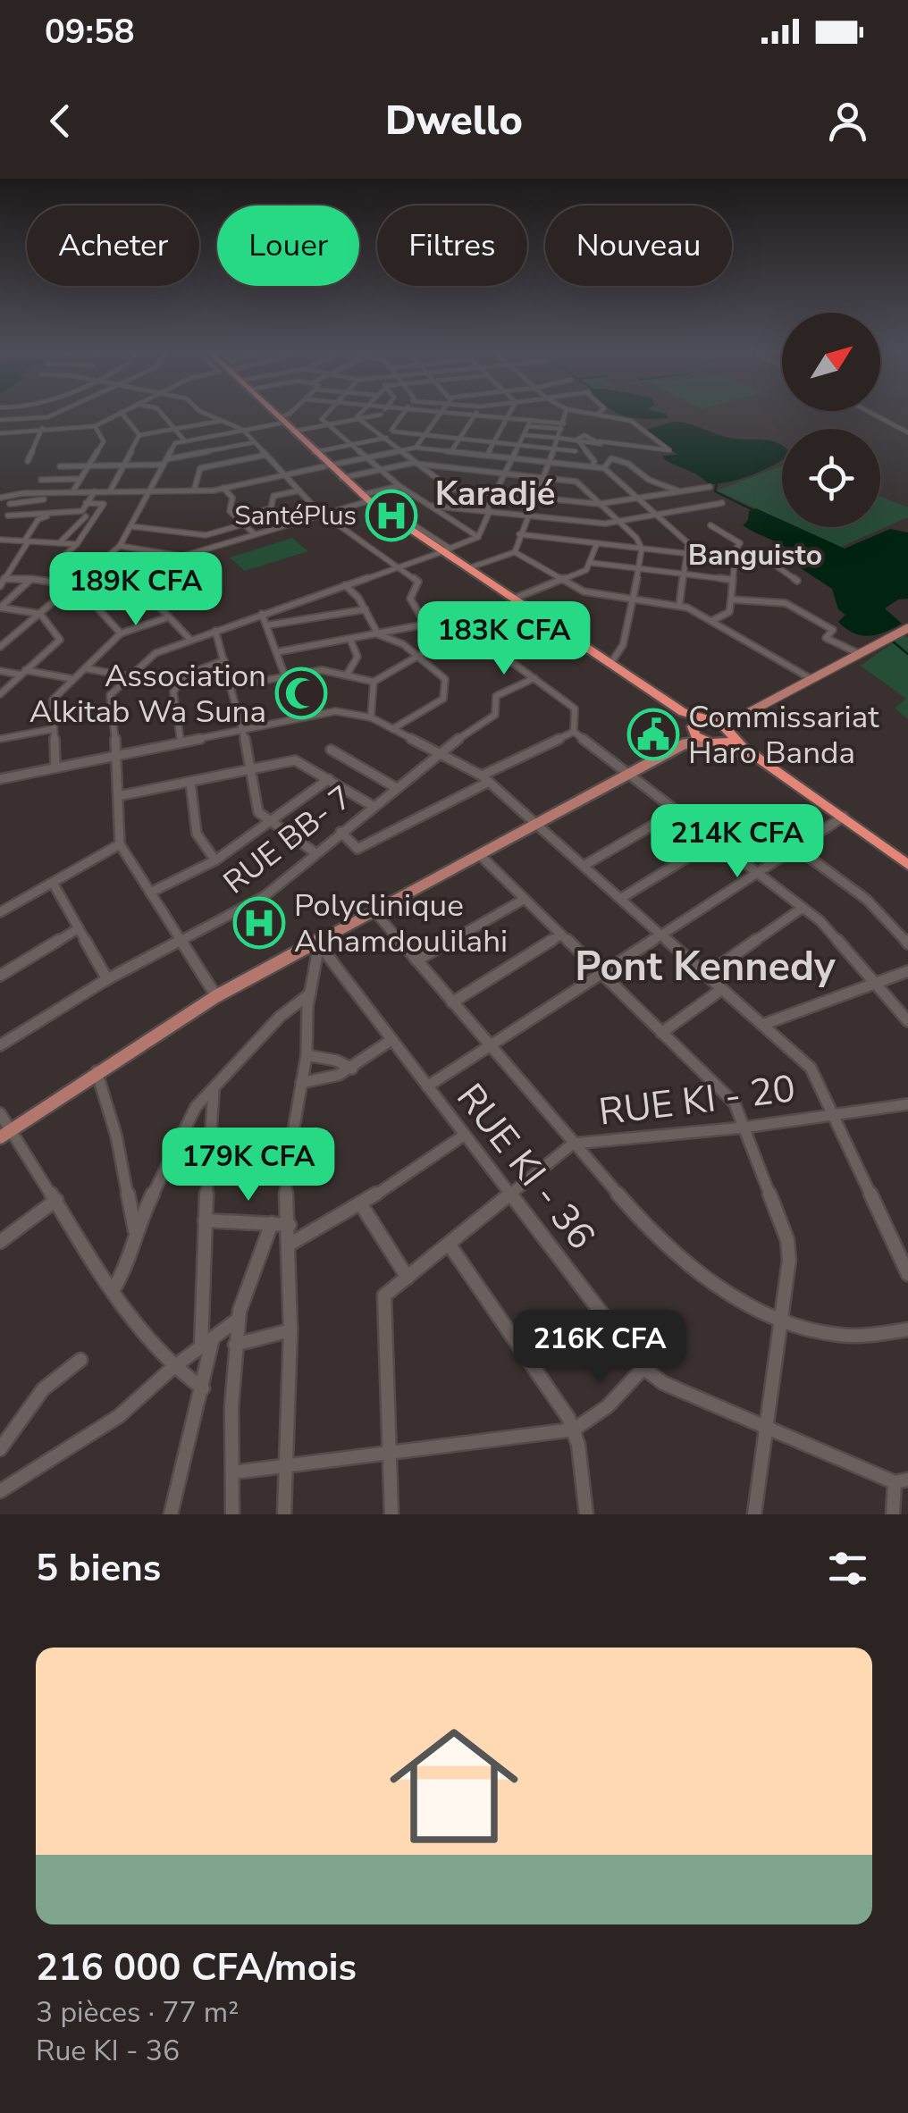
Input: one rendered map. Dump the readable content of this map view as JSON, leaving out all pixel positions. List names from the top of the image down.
{
  "streets": {
    "street": ["RUE BB- 7", "RUE KI - 20", "RUE KI - 36"]
  },
  "crossings": [
    ["RUE KI - 20", "RUE KI - 36"]
  ],
  "districts": ["Karadjé", "Banguisto", "Pont Kennedy"],
  "places": {
    "hospital": ["SantéPlus", "Polyclinique Alhamdoulilahi"],
    "mosque": ["Association Alkitab Wa Suna"],
    "public building": ["Commissariat Haro Banda"]
  },
  "north": "top right",
  "page": {
    "status": "09:58",
    "header": "Dwello",
    "chip": [
      "Acheter",
      "Louer",
      "Filtres",
      "Nouveau"
    ],
    "price": [
      "189K CFA",
      "183K CFA",
      "214K CFA",
      "179K CFA",
      "216K CFA"
    ],
    "heading": "5 biens",
    "list": [
      {
        "name": "216 000 CFA/mois",
        "note": "3 pièces · 77 m² · Rue KI - 36"
      }
    ]
  }
}
